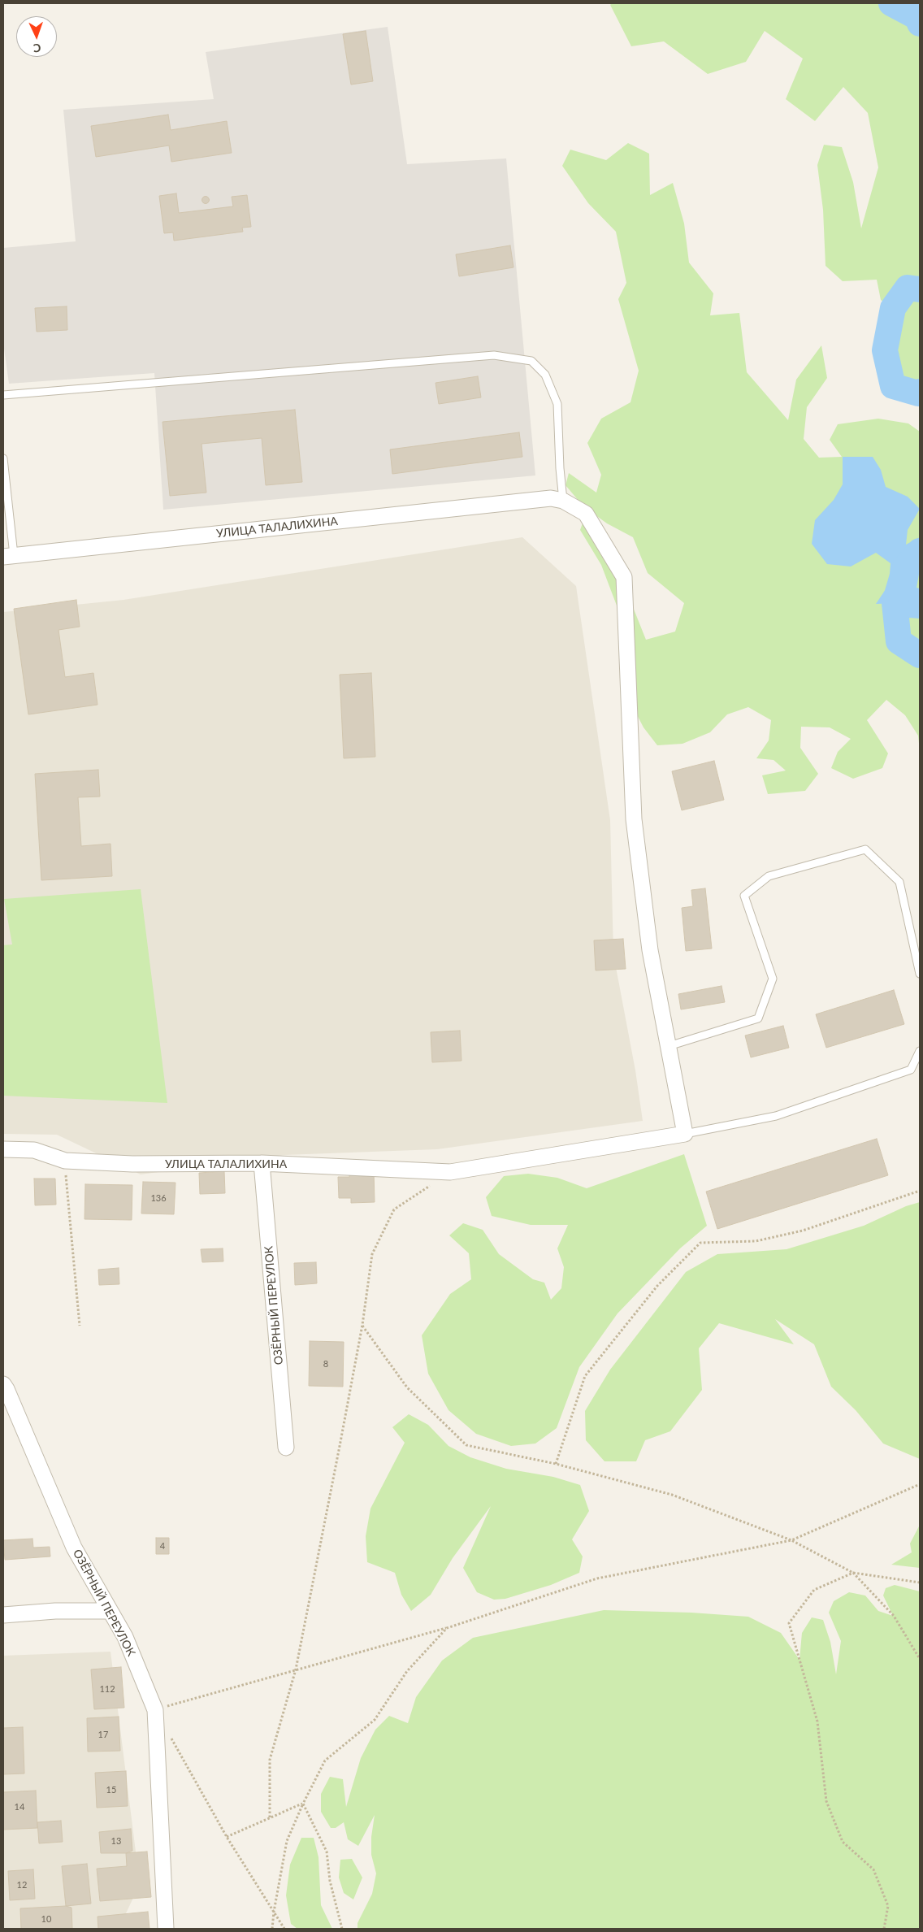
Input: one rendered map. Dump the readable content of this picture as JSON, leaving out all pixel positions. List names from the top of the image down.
{
  "streets": {
    "street": ["УЛИЦА ТАЛАЛИХИНА", "ОЗЁРНЫЙ ПЕРЕУЛОК"]
  },
  "crossings": [
    ["УЛИЦА ТАЛАЛИХИНА", "ОЗЁРНЫЙ ПЕРЕУЛОК"]
  ],
  "house_numbers": [
    "136",
    "8",
    "4",
    "112",
    "17",
    "15",
    "14",
    "13",
    "12",
    "10"
  ],
  "north": "bottom"
}
